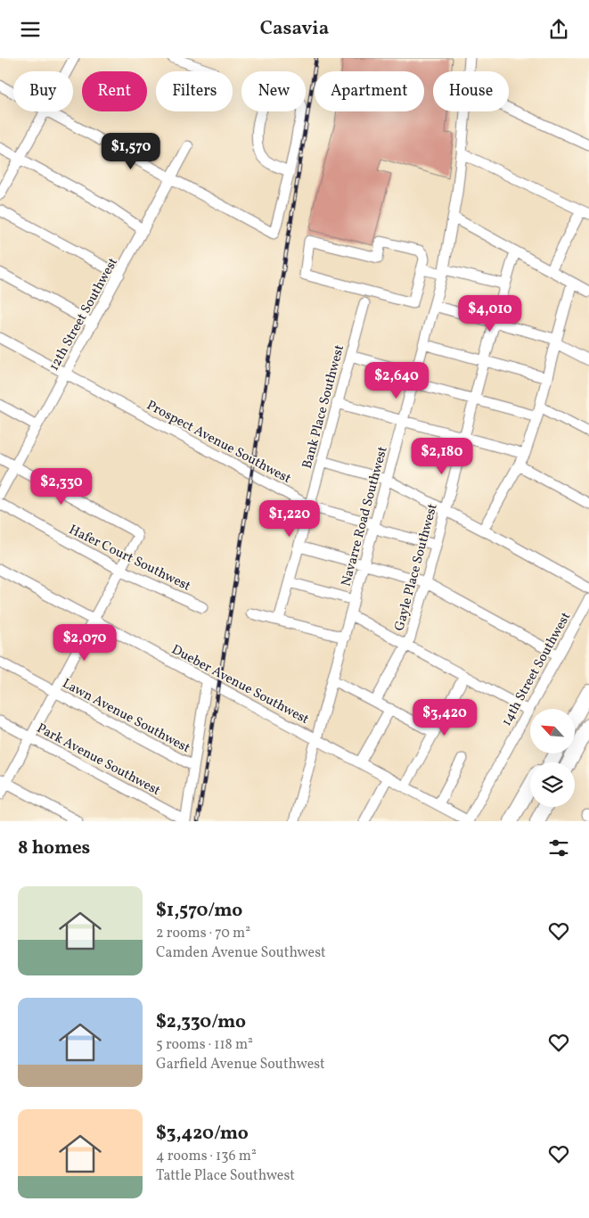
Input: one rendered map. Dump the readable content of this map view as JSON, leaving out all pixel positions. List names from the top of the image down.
{
  "streets": {
    "street": [
      "12th Street Southwest",
      "Bank Place Southwest",
      "Prospect Avenue Southwest",
      "Navarre Road Southwest",
      "Hafer Court Southwest",
      "Gayle Place Southwest",
      "14th Street Southwest",
      "Dueber Avenue Southwest",
      "Lawn Avenue Southwest",
      "Park Avenue Southwest"
    ]
  },
  "crossings": [
    ["12th Street Southwest", "Prospect Avenue Southwest"],
    ["Bank Place Southwest", "Prospect Avenue Southwest"],
    ["Prospect Avenue Southwest", "Navarre Road Southwest"],
    ["Prospect Avenue Southwest", "Gayle Place Southwest"],
    ["Navarre Road Southwest", "Dueber Avenue Southwest"],
    ["14th Street Southwest", "Dueber Avenue Southwest"]
  ],
  "north": "top left",
  "page": {
    "header": "Casavia",
    "chip": [
      "Buy",
      "Rent",
      "Filters",
      "New",
      "Apartment",
      "House"
    ],
    "price": [
      "$1,570",
      "$4,010",
      "$2,640",
      "$2,180",
      "$2,330",
      "$1,220",
      "$2,070",
      "$3,420"
    ],
    "heading": "8 homes",
    "list": [
      {
        "name": "$1,570/mo",
        "note": "2 rooms · 70 m² · Camden Avenue Southwest"
      },
      {
        "name": "$2,330/mo",
        "note": "5 rooms · 118 m² · Garfield Avenue Southwest"
      },
      {
        "name": "$3,420/mo",
        "note": "4 rooms · 136 m² · Tattle Place Southwest"
      }
    ]
  }
}
